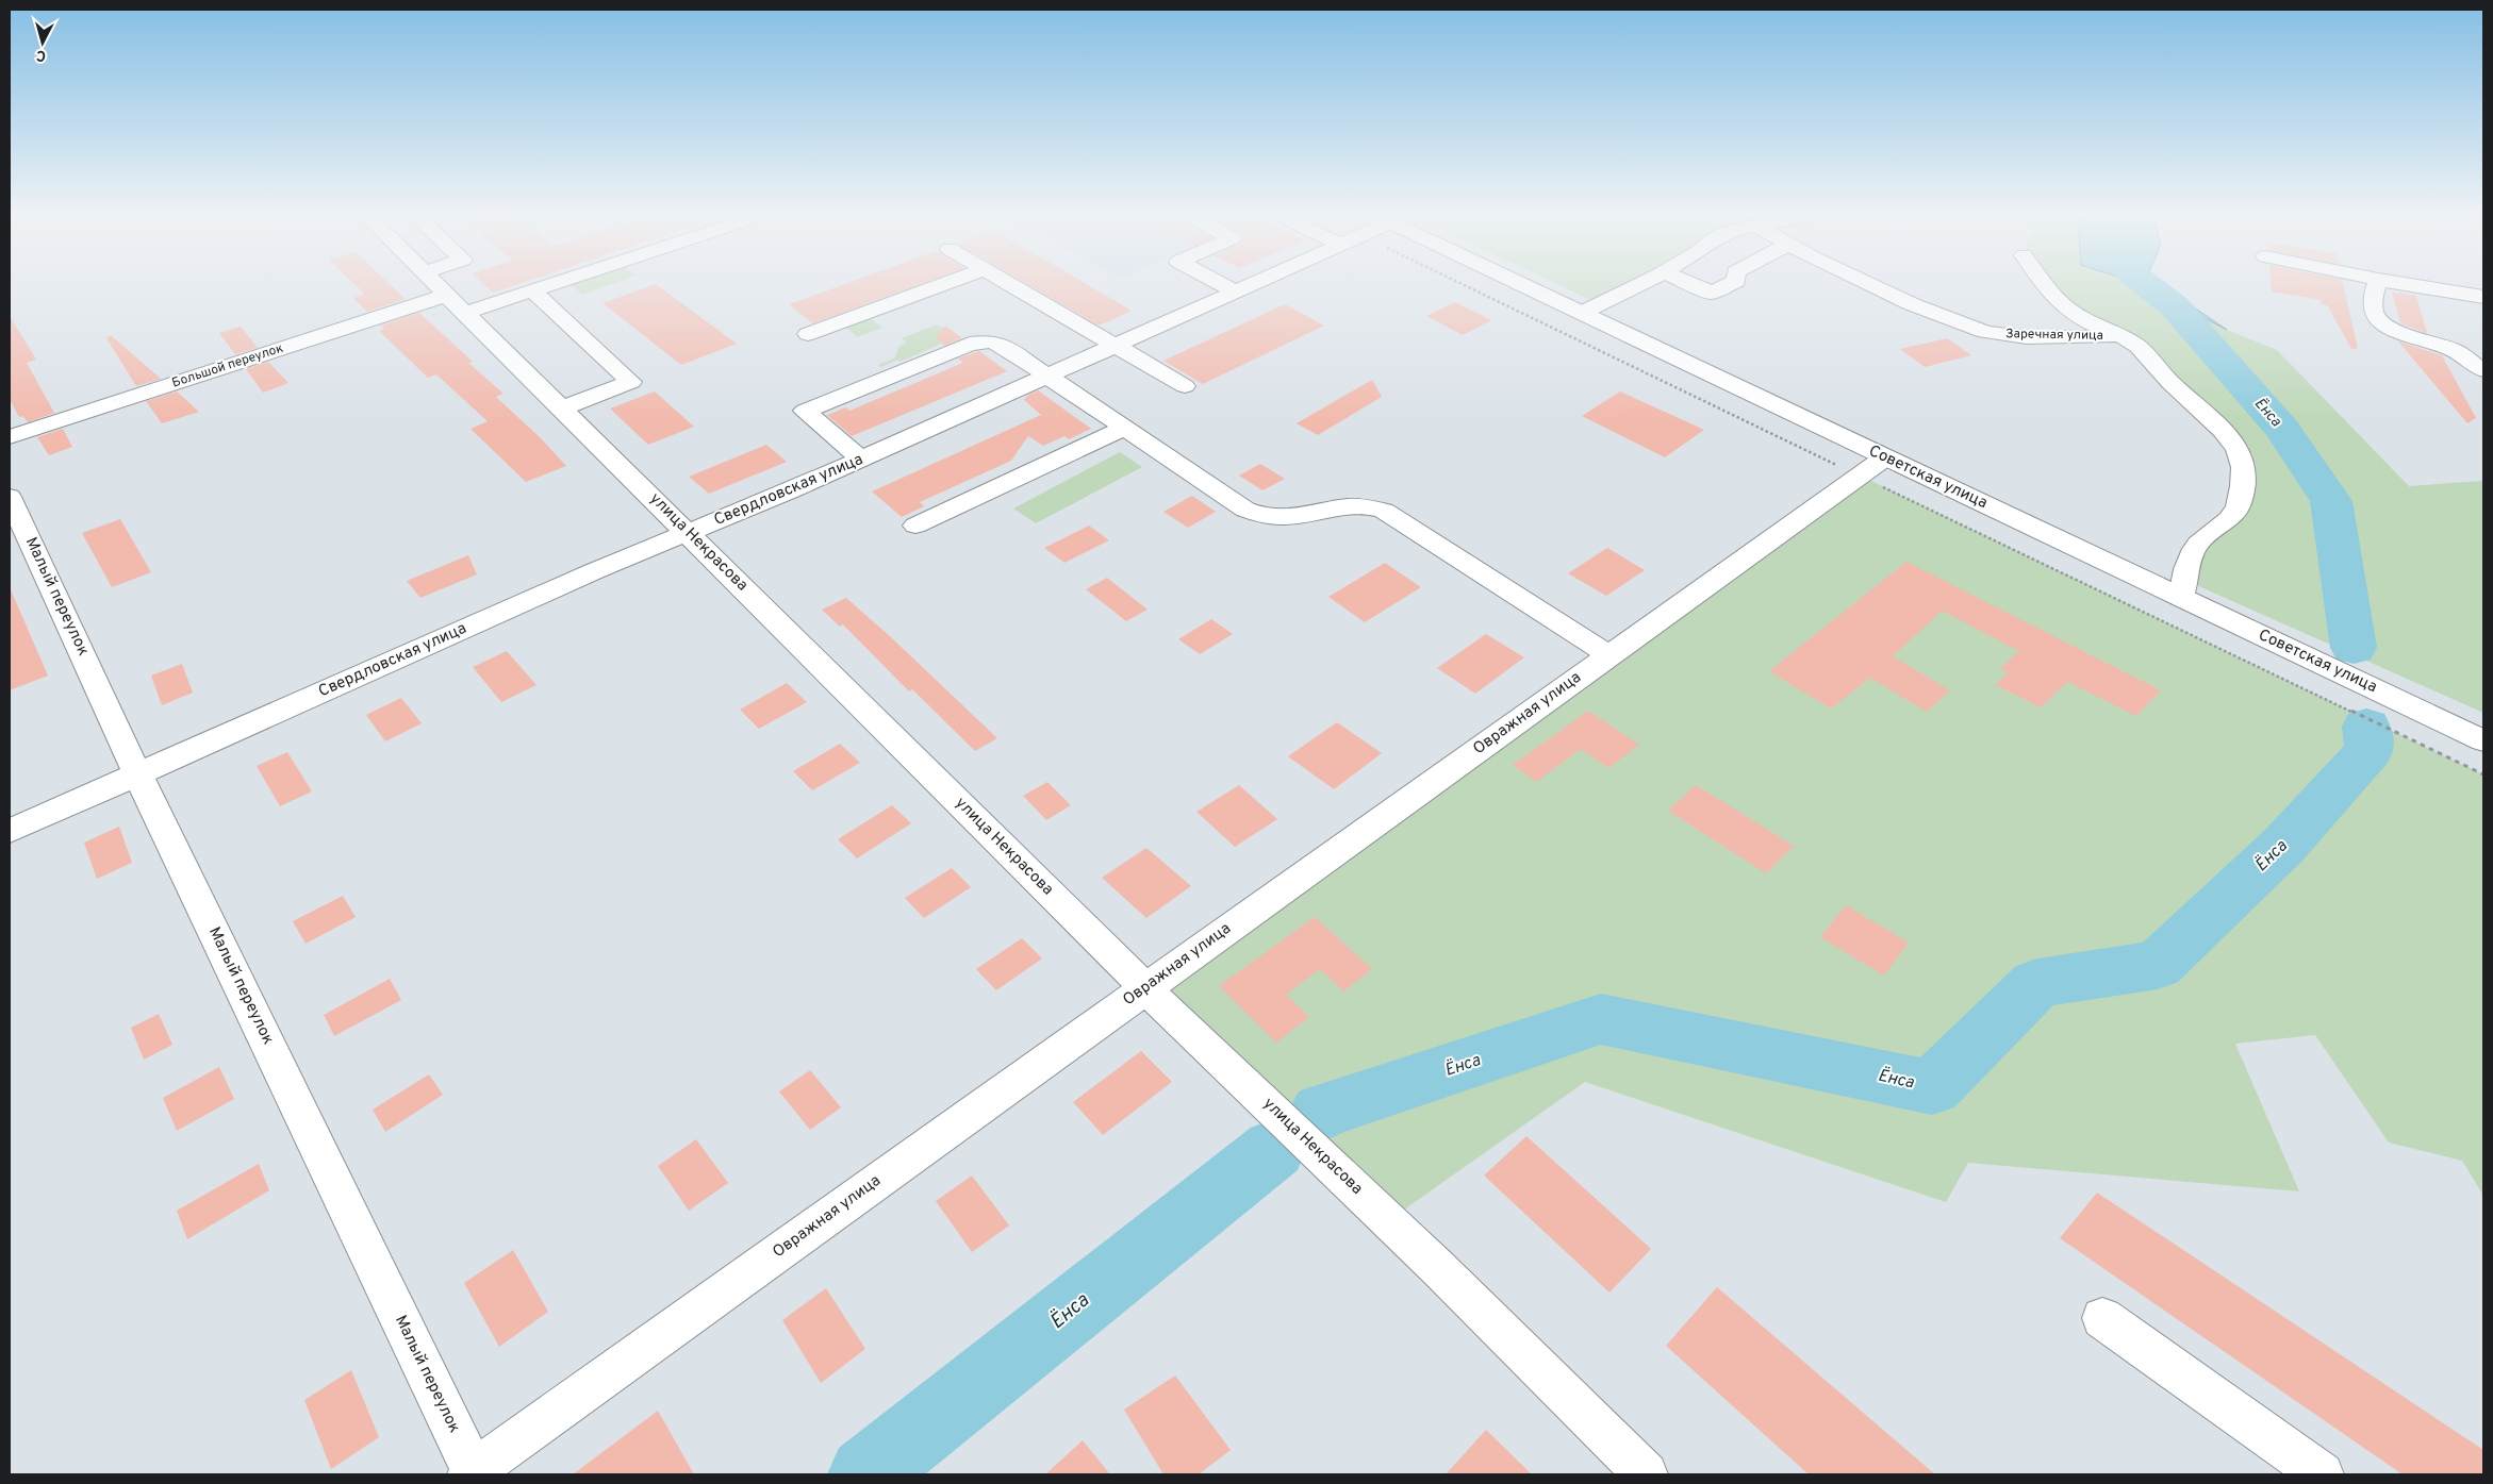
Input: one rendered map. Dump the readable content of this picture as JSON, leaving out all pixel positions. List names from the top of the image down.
{
  "streets": {
    "street": [
      "Заречная улица",
      "Большой переулок",
      "Советская улица",
      "Свердловская улица",
      "улица Некрасова",
      "Малый переулок",
      "Овражная улица"
    ]
  },
  "crossings": [
    ["Заречная улица", "Советская улица"],
    ["Большой переулок", "улица Некрасова"],
    ["Советская улица", "Овражная улица"],
    ["Свердловская улица", "улица Некрасова"],
    ["Свердловская улица", "Малый переулок"],
    ["улица Некрасова", "Овражная улица"],
    ["Малый переулок", "Овражная улица"]
  ],
  "water": ["Ёнса"],
  "north": "bottom"
}
